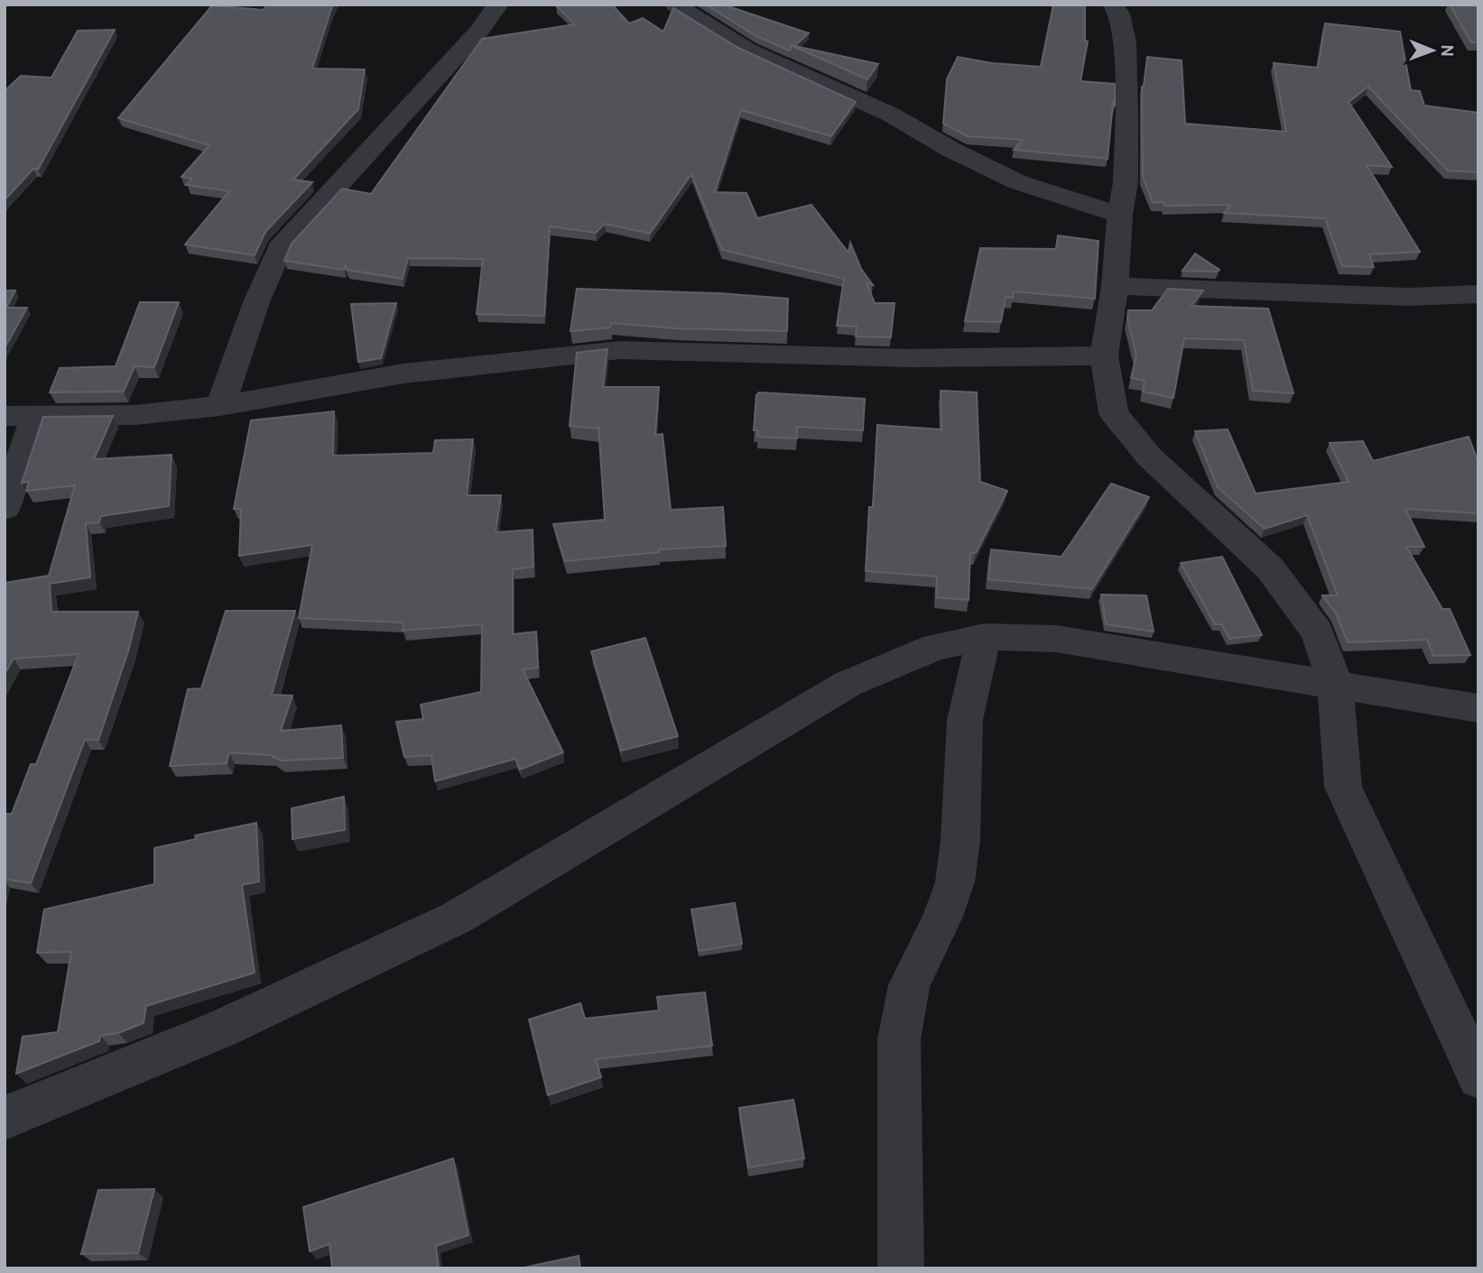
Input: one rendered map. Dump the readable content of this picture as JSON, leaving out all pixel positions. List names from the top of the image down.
{
  "north": "right"
}
